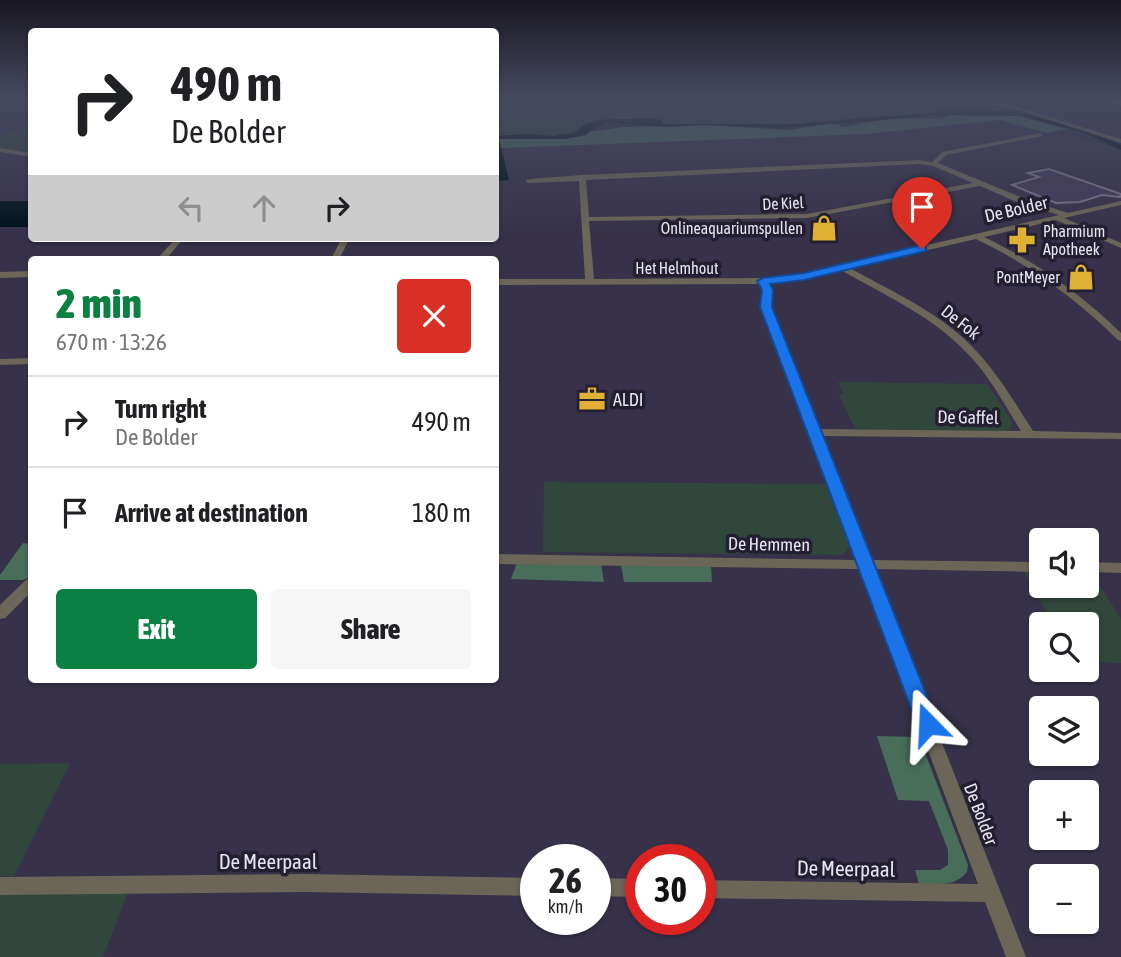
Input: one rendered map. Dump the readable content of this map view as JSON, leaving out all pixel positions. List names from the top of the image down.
{
  "streets": {
    "street": [
      "De Kiel",
      "De Bolder",
      "Het Helmhout",
      "De Fok",
      "De Gaffel",
      "De Hemmen",
      "De Meerpaal"
    ]
  },
  "crossings": [
    ["De Bolder", "Het Helmhout"],
    ["De Bolder", "De Fok"],
    ["De Bolder", "De Gaffel"],
    ["De Bolder", "De Hemmen"],
    ["De Bolder", "De Meerpaal"],
    ["De Fok", "De Gaffel"]
  ],
  "places": {
    "shop": ["Onlineaquariumspullen", "PontMeyer"],
    "pharmacy": ["Pharmium Apotheek"],
    "office": ["ALDI"]
  },
  "page": {
    "turn": ["490 m", "De Bolder"],
    "heading": ["2 min", "670 m · 13:26"],
    "list": [
      {
        "name": "Turn right",
        "note": "De Bolder",
        "value": "490 m"
      },
      {
        "name": "Arrive at destination",
        "value": "180 m"
      }
    ],
    "map_buttons": ["+", "−"],
    "buttons": ["Exit", "Share"],
    "speed": "26 km/h",
    "limit": "30"
  }
}
